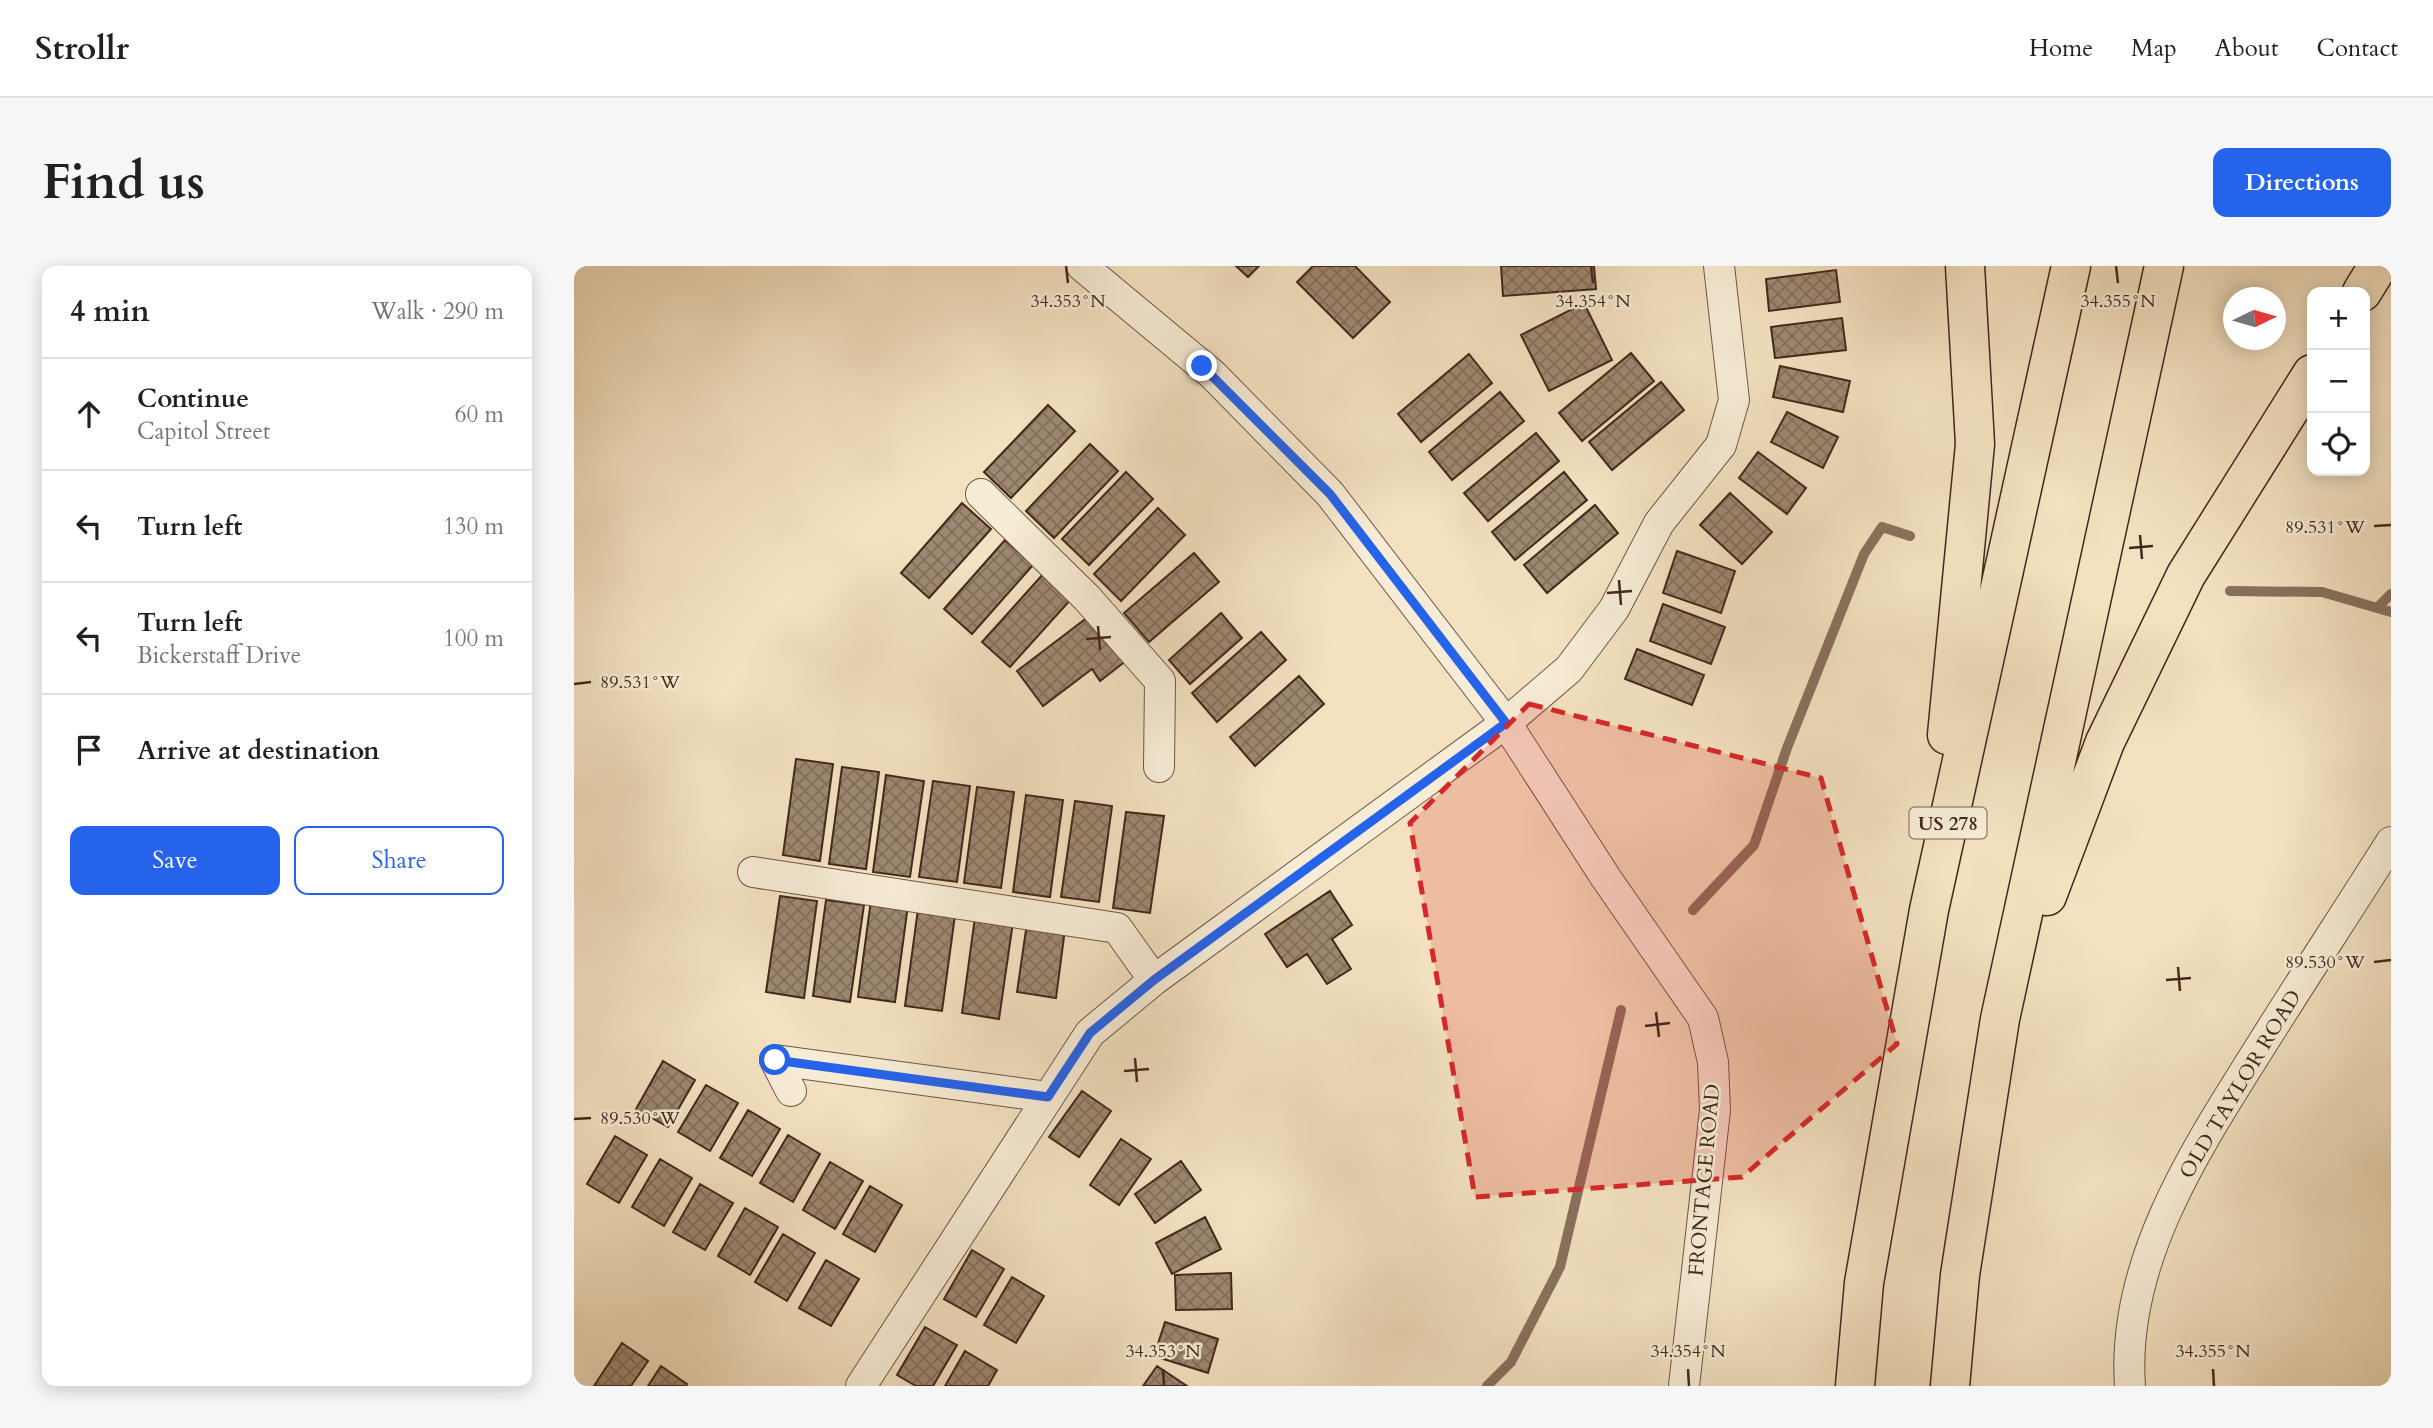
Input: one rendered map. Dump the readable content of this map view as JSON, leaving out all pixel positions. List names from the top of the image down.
{
  "streets": {
    "highway": ["US 278"],
    "street": ["OLD TAYLOR ROAD", "FRONTAGE ROAD"]
  },
  "north": "right",
  "page": {
    "header": "Strollr",
    "nav": [
      "Home",
      "Map",
      "About",
      "Contact"
    ],
    "buttons": [
      "Directions",
      ["Save", "Share"]
    ],
    "title": "Find us",
    "heading": ["4 min", "Walk · 290 m"],
    "map_buttons": ["+", "−"],
    "list": [
      ["Continue", "Capitol Street", "60 m"],
      ["Turn left", "130 m"],
      ["Turn left", "Bickerstaff Drive", "100 m"],
      "Arrive at destination"
    ]
  },
  "coordinates": [
    "34.353°N",
    "34.354°N",
    "34.355°N",
    "89.531°W",
    "89.530°W"
  ]
}
